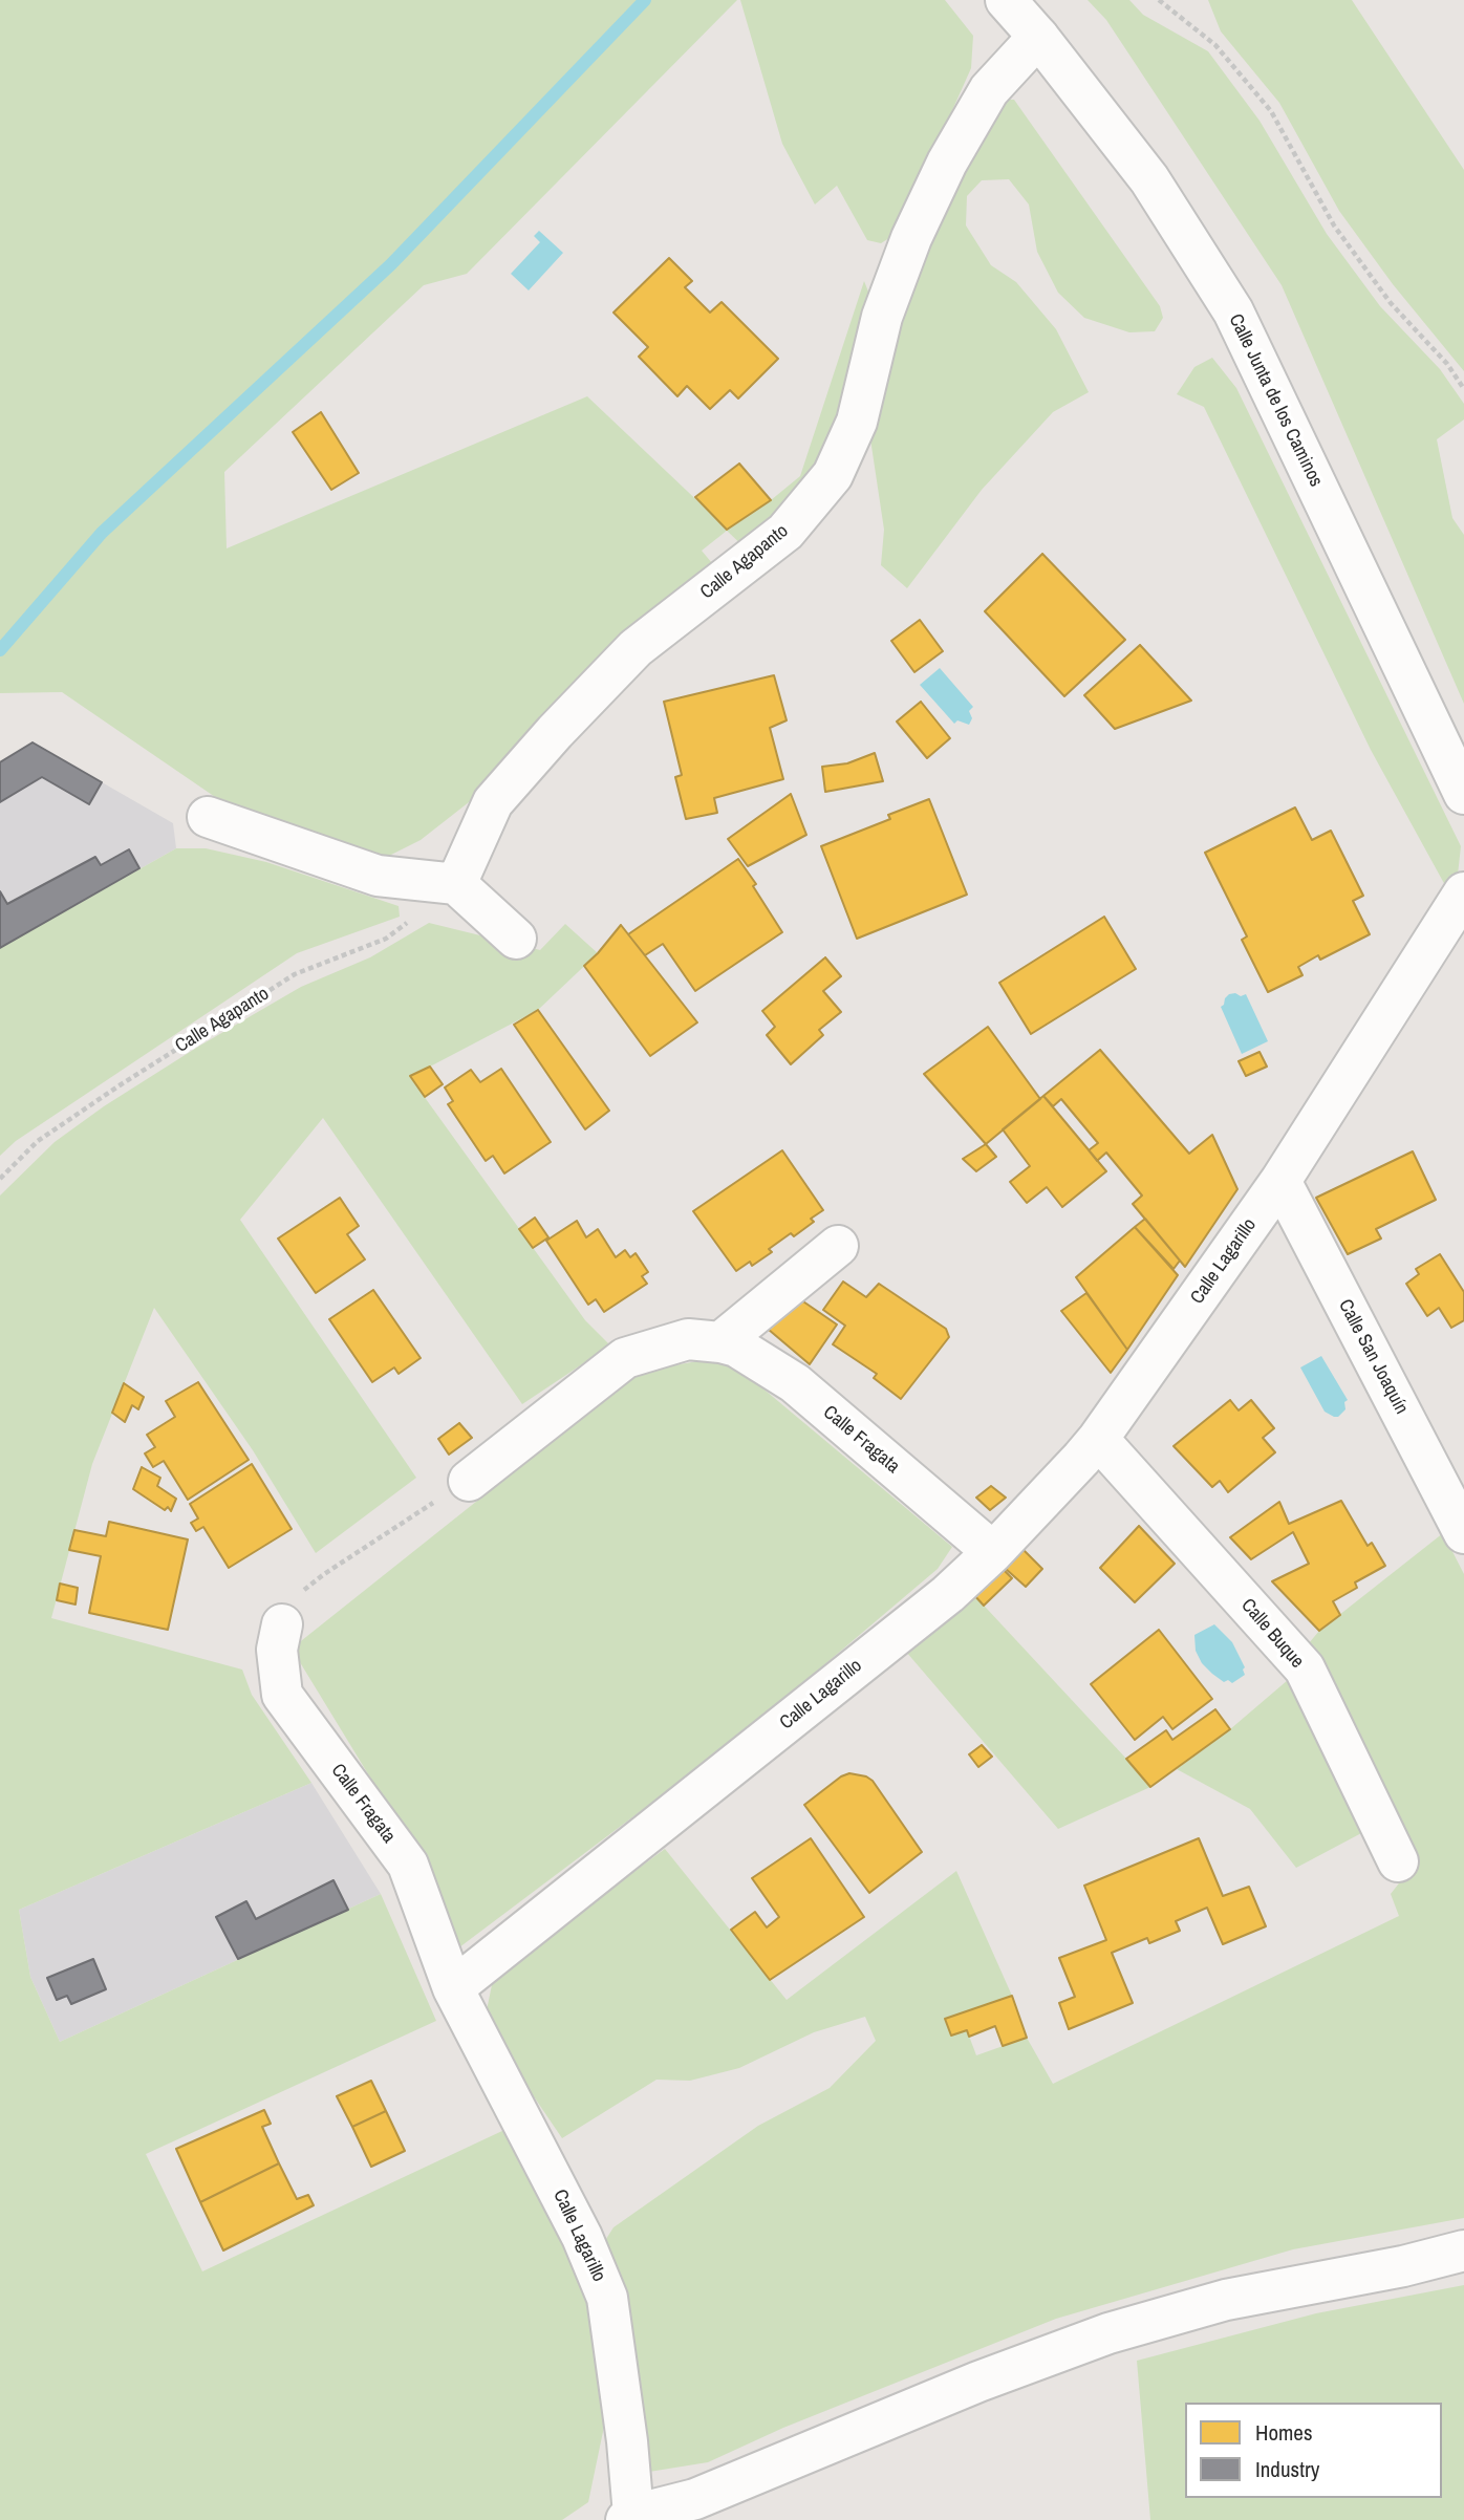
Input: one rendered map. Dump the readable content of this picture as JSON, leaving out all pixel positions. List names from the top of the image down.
{
  "streets": {
    "street": [
      "Calle Junta de los Caminos",
      "Calle Agapanto",
      "Calle Lagarillo",
      "Calle San Joaquín",
      "Calle Fragata",
      "Calle Buque"
    ]
  },
  "crossings": [
    ["Calle Junta de los Caminos", "Calle Agapanto"],
    ["Calle Lagarillo", "Calle San Joaquín"],
    ["Calle Lagarillo", "Calle Fragata"],
    ["Calle Lagarillo", "Calle Buque"]
  ],
  "legend": ["Homes", "Industry"]
}
